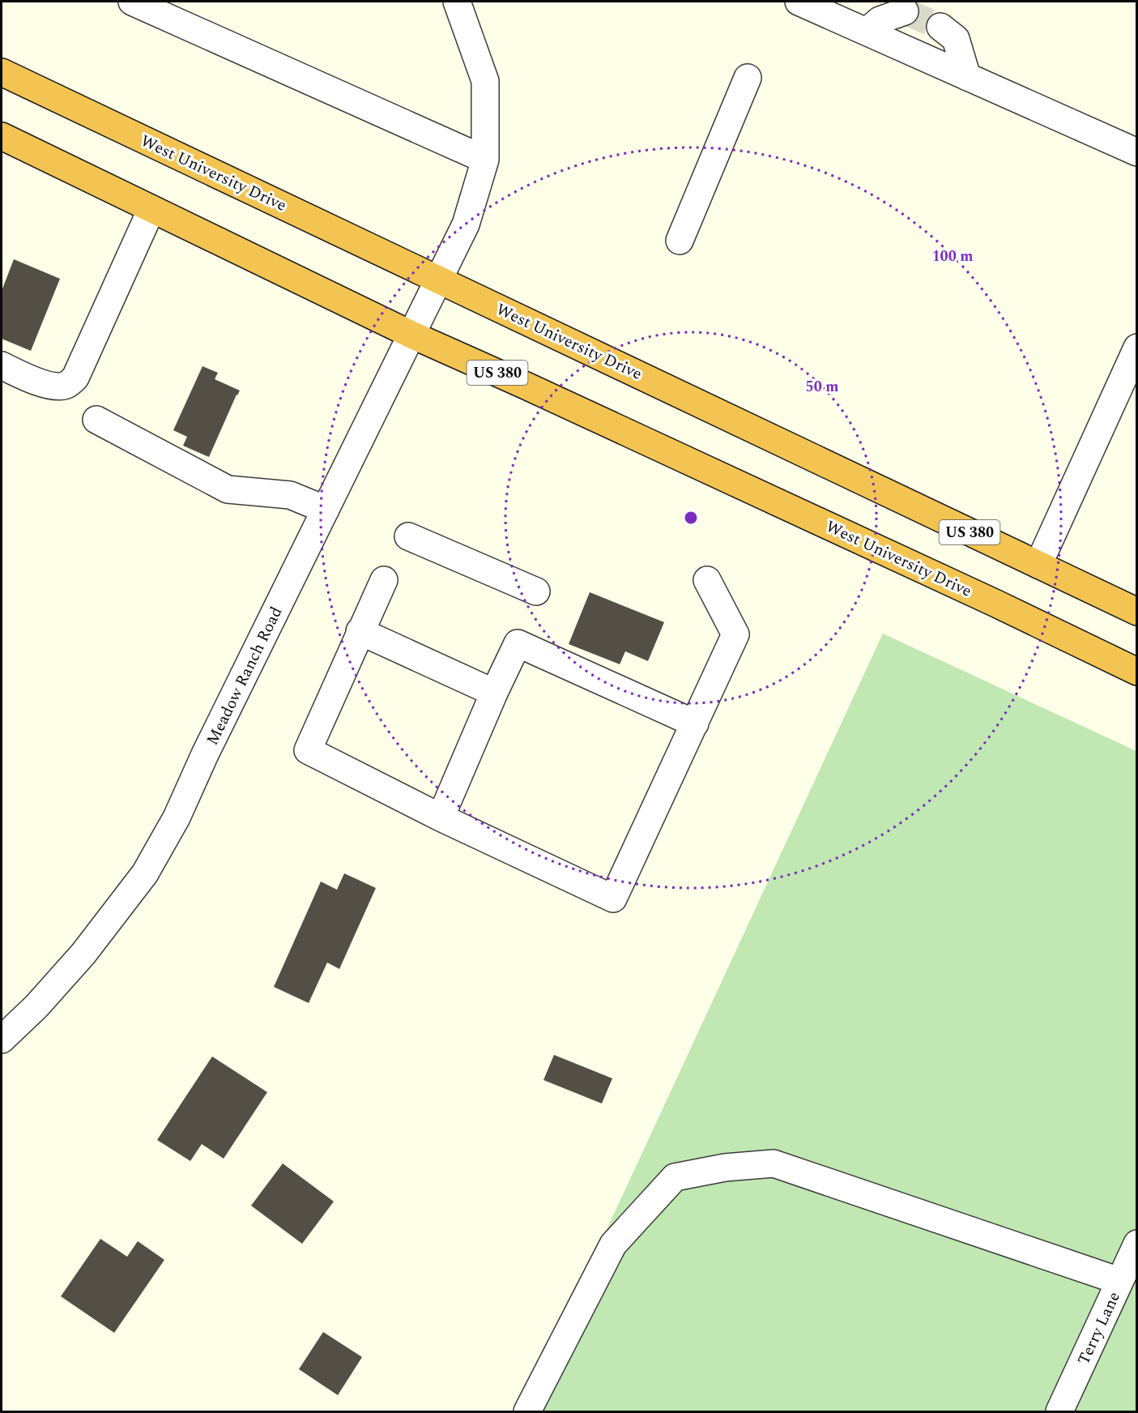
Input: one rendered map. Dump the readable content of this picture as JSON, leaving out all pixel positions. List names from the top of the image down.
{
  "streets": {
    "highway": ["West University Drive", "US 380"],
    "street": ["Meadow Ranch Road", "Terry Lane"]
  },
  "crossings": [
    ["West University Drive", "Meadow Ranch Road"]
  ],
  "rings": ["100 m", "50 m"]
}
